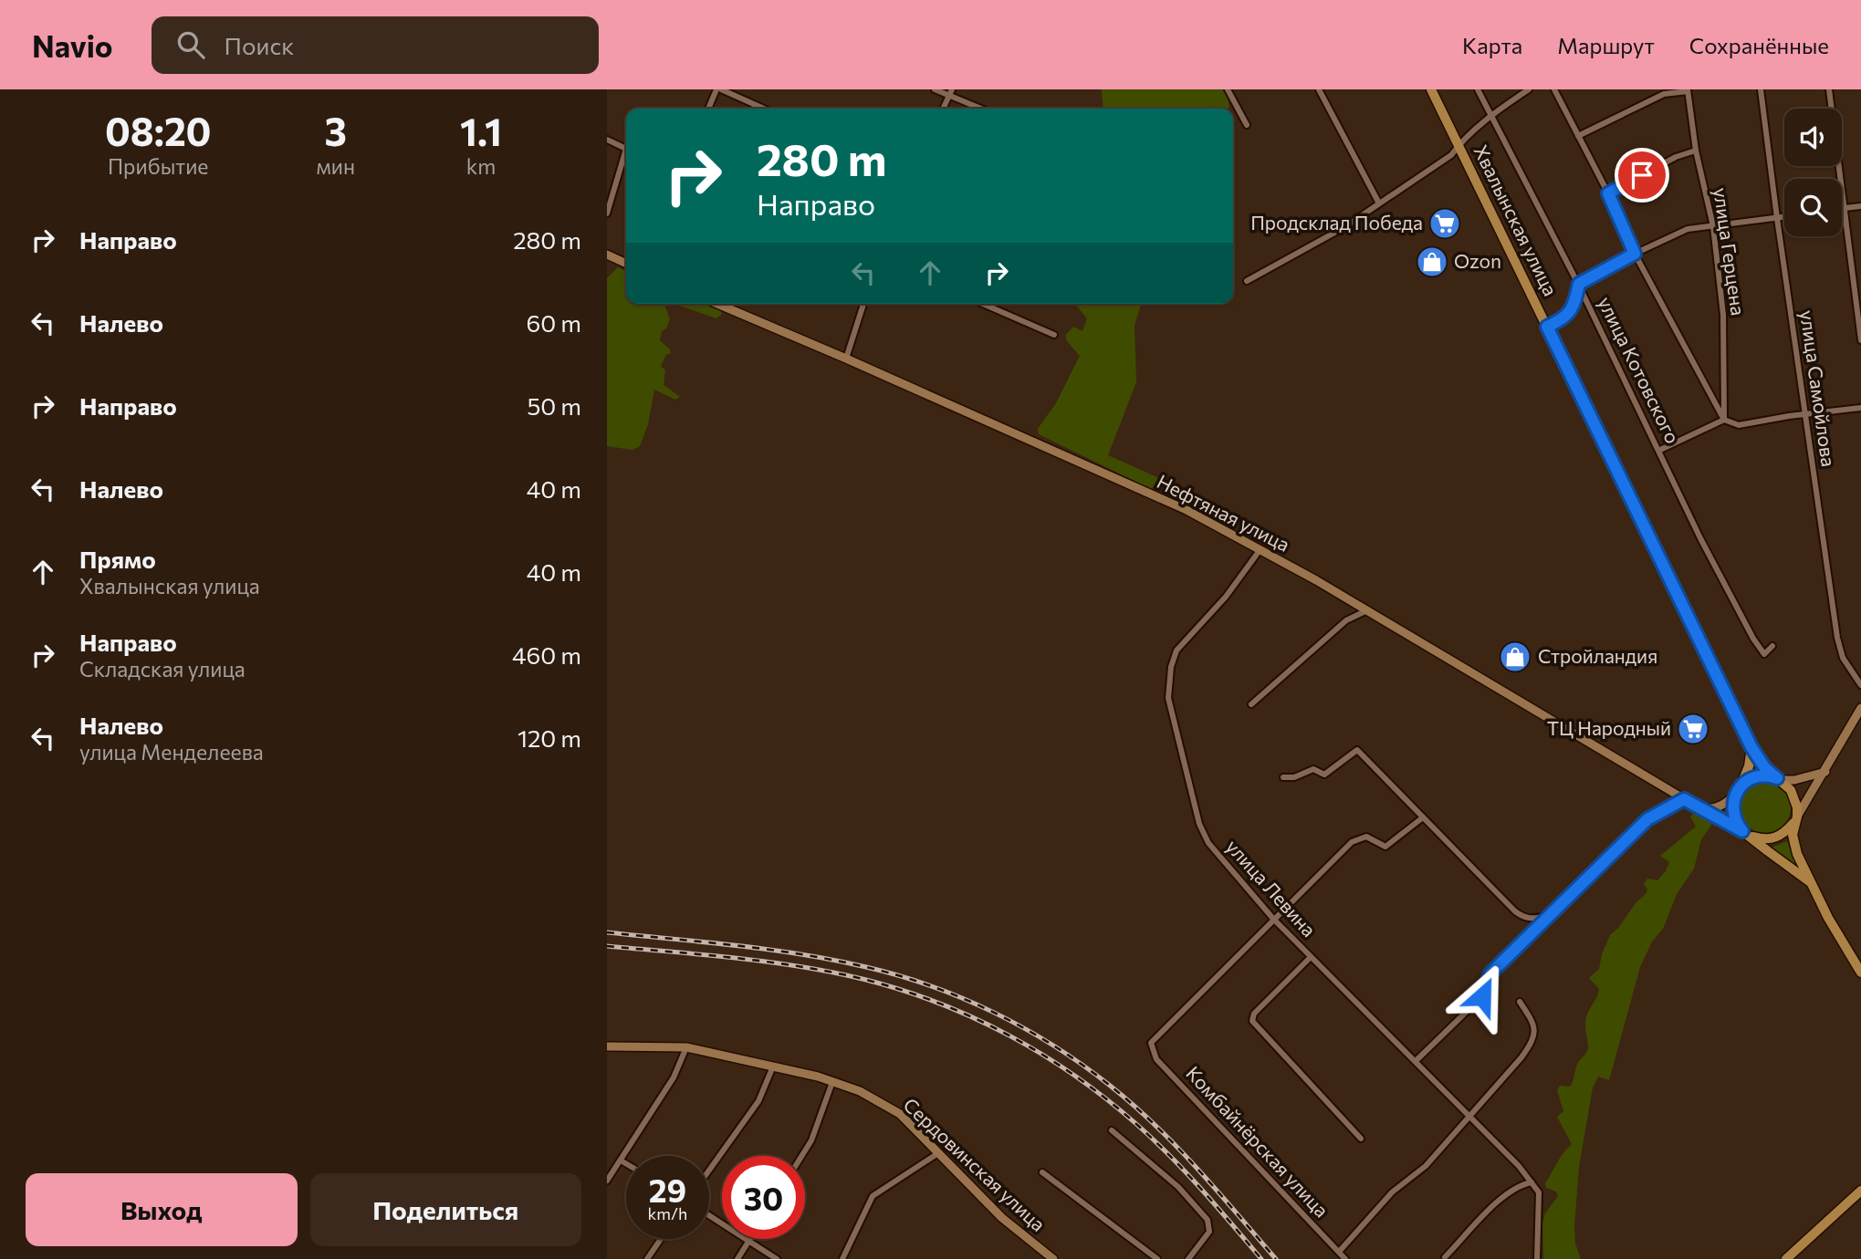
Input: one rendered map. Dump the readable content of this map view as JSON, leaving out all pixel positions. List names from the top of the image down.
{
  "streets": {
    "main road": ["Хвалынская улица"],
    "street": [
      "улица Герцена",
      "улица Котовского",
      "улица Самойлова",
      "Нефтяная улица",
      "улица Левина",
      "Комбайнёрская улица",
      "Сердовинская улица"
    ]
  },
  "crossings": [
    ["Хвалынская улица", "Нефтяная улица"],
    ["Нефтяная улица", "улица Левина"],
    ["улица Левина", "Комбайнёрская улица"]
  ],
  "places": {
    "supermarket": ["Продсклад Победа", "ТЦ Народный"],
    "shop": ["Ozon", "Стройландия"]
  },
  "page": {
    "header": "Navio",
    "search": "Поиск",
    "nav": ["Карта", "Маршрут", "Сохранённые"],
    "eta": [
      "08:20",
      "Прибытие",
      "3",
      "мин",
      "1.1",
      "km"
    ],
    "turn": ["280 m", "Направо"],
    "list": [
      {
        "name": "Направо",
        "value": "280 m"
      },
      {
        "name": "Налево",
        "value": "60 m"
      },
      {
        "name": "Направо",
        "value": "50 m"
      },
      {
        "name": "Налево",
        "value": "40 m"
      },
      {
        "name": "Прямо",
        "note": "Хвалынская улица",
        "value": "40 m"
      },
      {
        "name": "Направо",
        "note": "Складская улица",
        "value": "460 m"
      },
      {
        "name": "Налево",
        "note": "улица Менделеева",
        "value": "120 m"
      }
    ],
    "speed": "29 km/h",
    "limit": "30",
    "buttons": ["Выход", "Поделиться"]
  }
}
